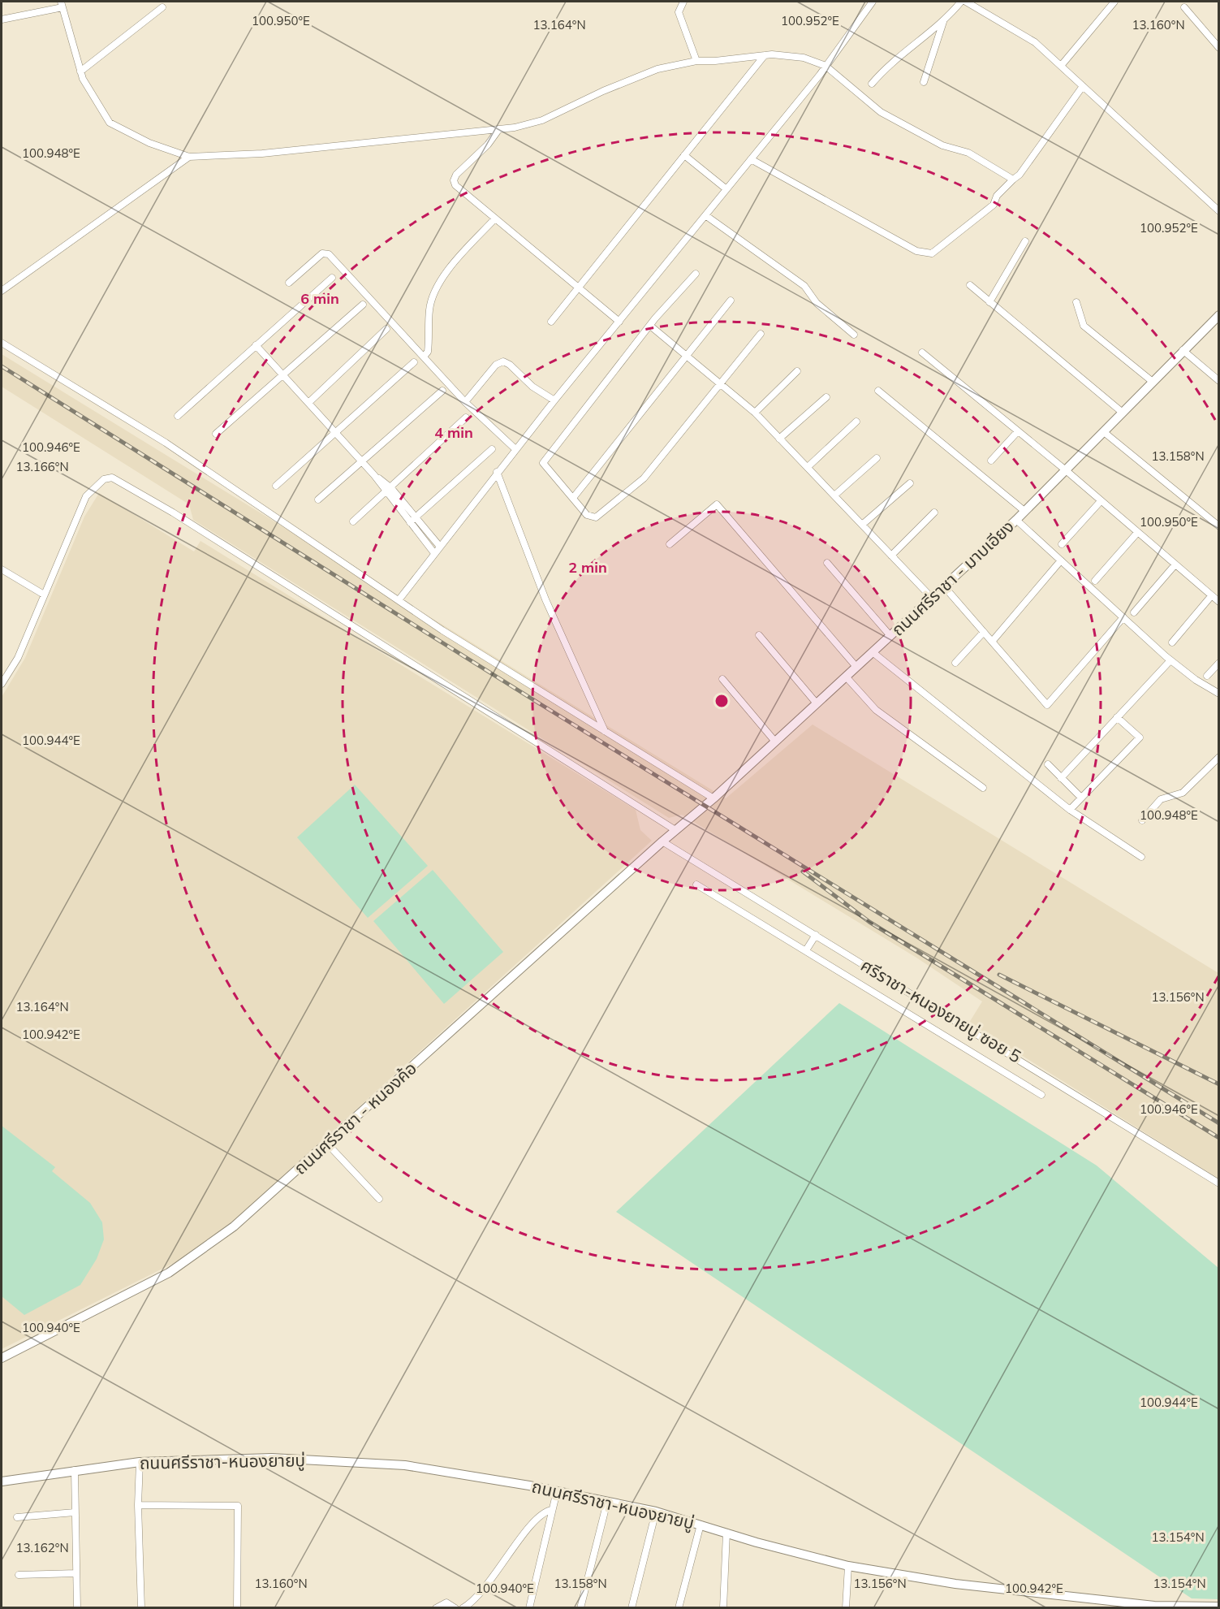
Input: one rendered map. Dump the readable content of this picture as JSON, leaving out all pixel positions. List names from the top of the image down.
{
  "streets": {
    "main road": ["ถนนศรีราชา - มาบเอียง", "ถนนศรีราชา - หนองค้อ", "ถนนศรีราชา-หนองยายบู่"],
    "street": ["ศรีราชา-หนองยายบู่ ซอย 5"]
  },
  "crossings": [
    ["ถนนศรีราชา - มาบเอียง", "ถนนศรีราชา - หนองค้อ"],
    ["ศรีราชา-หนองยายบู่ ซอย 5", "ถนนศรีราชา - หนองค้อ"]
  ],
  "coordinates": [
    "100.950°E",
    "100.952°E",
    "13.164°N",
    "13.160°N",
    "100.948°E",
    "100.946°E",
    "13.158°N",
    "13.166°N",
    "100.944°E",
    "13.156°N",
    "100.942°E",
    "100.940°E",
    "13.154°N",
    "13.162°N"
  ],
  "rings": ["6 min", "4 min", "2 min"]
}
